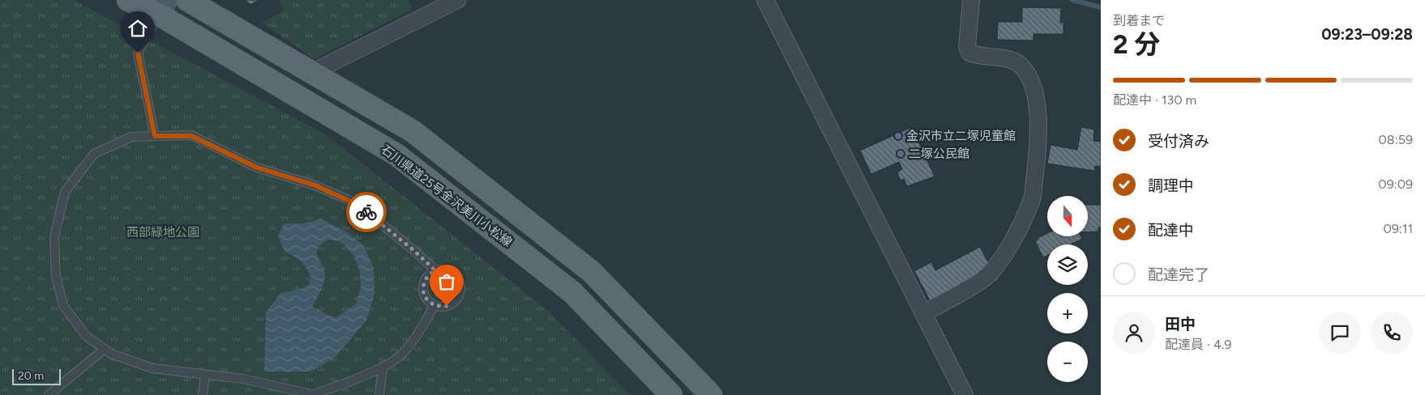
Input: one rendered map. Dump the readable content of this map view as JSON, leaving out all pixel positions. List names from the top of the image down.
{
  "streets": {
    "main road": ["石川県道25号金沢美川小松線"]
  },
  "parks": ["西部緑地公園"],
  "places": ["金沢市立二塚児童館", "二塚公民館"],
  "scale_bar": "20 m",
  "north": "bottom",
  "page": {
    "heading": ["2 分", "到着まで", "09:23–09:28"],
    "panel": ["田中", "配達員 · 4.9"],
    "bar": "配達中 · 130 m",
    "list": [
      ["受付済み", "08:59"],
      ["調理中", "09:09"],
      ["配達中", "09:11"],
      "配達完了"
    ],
    "map_buttons": ["+", "−"],
    "scale": "20 m"
  }
}
